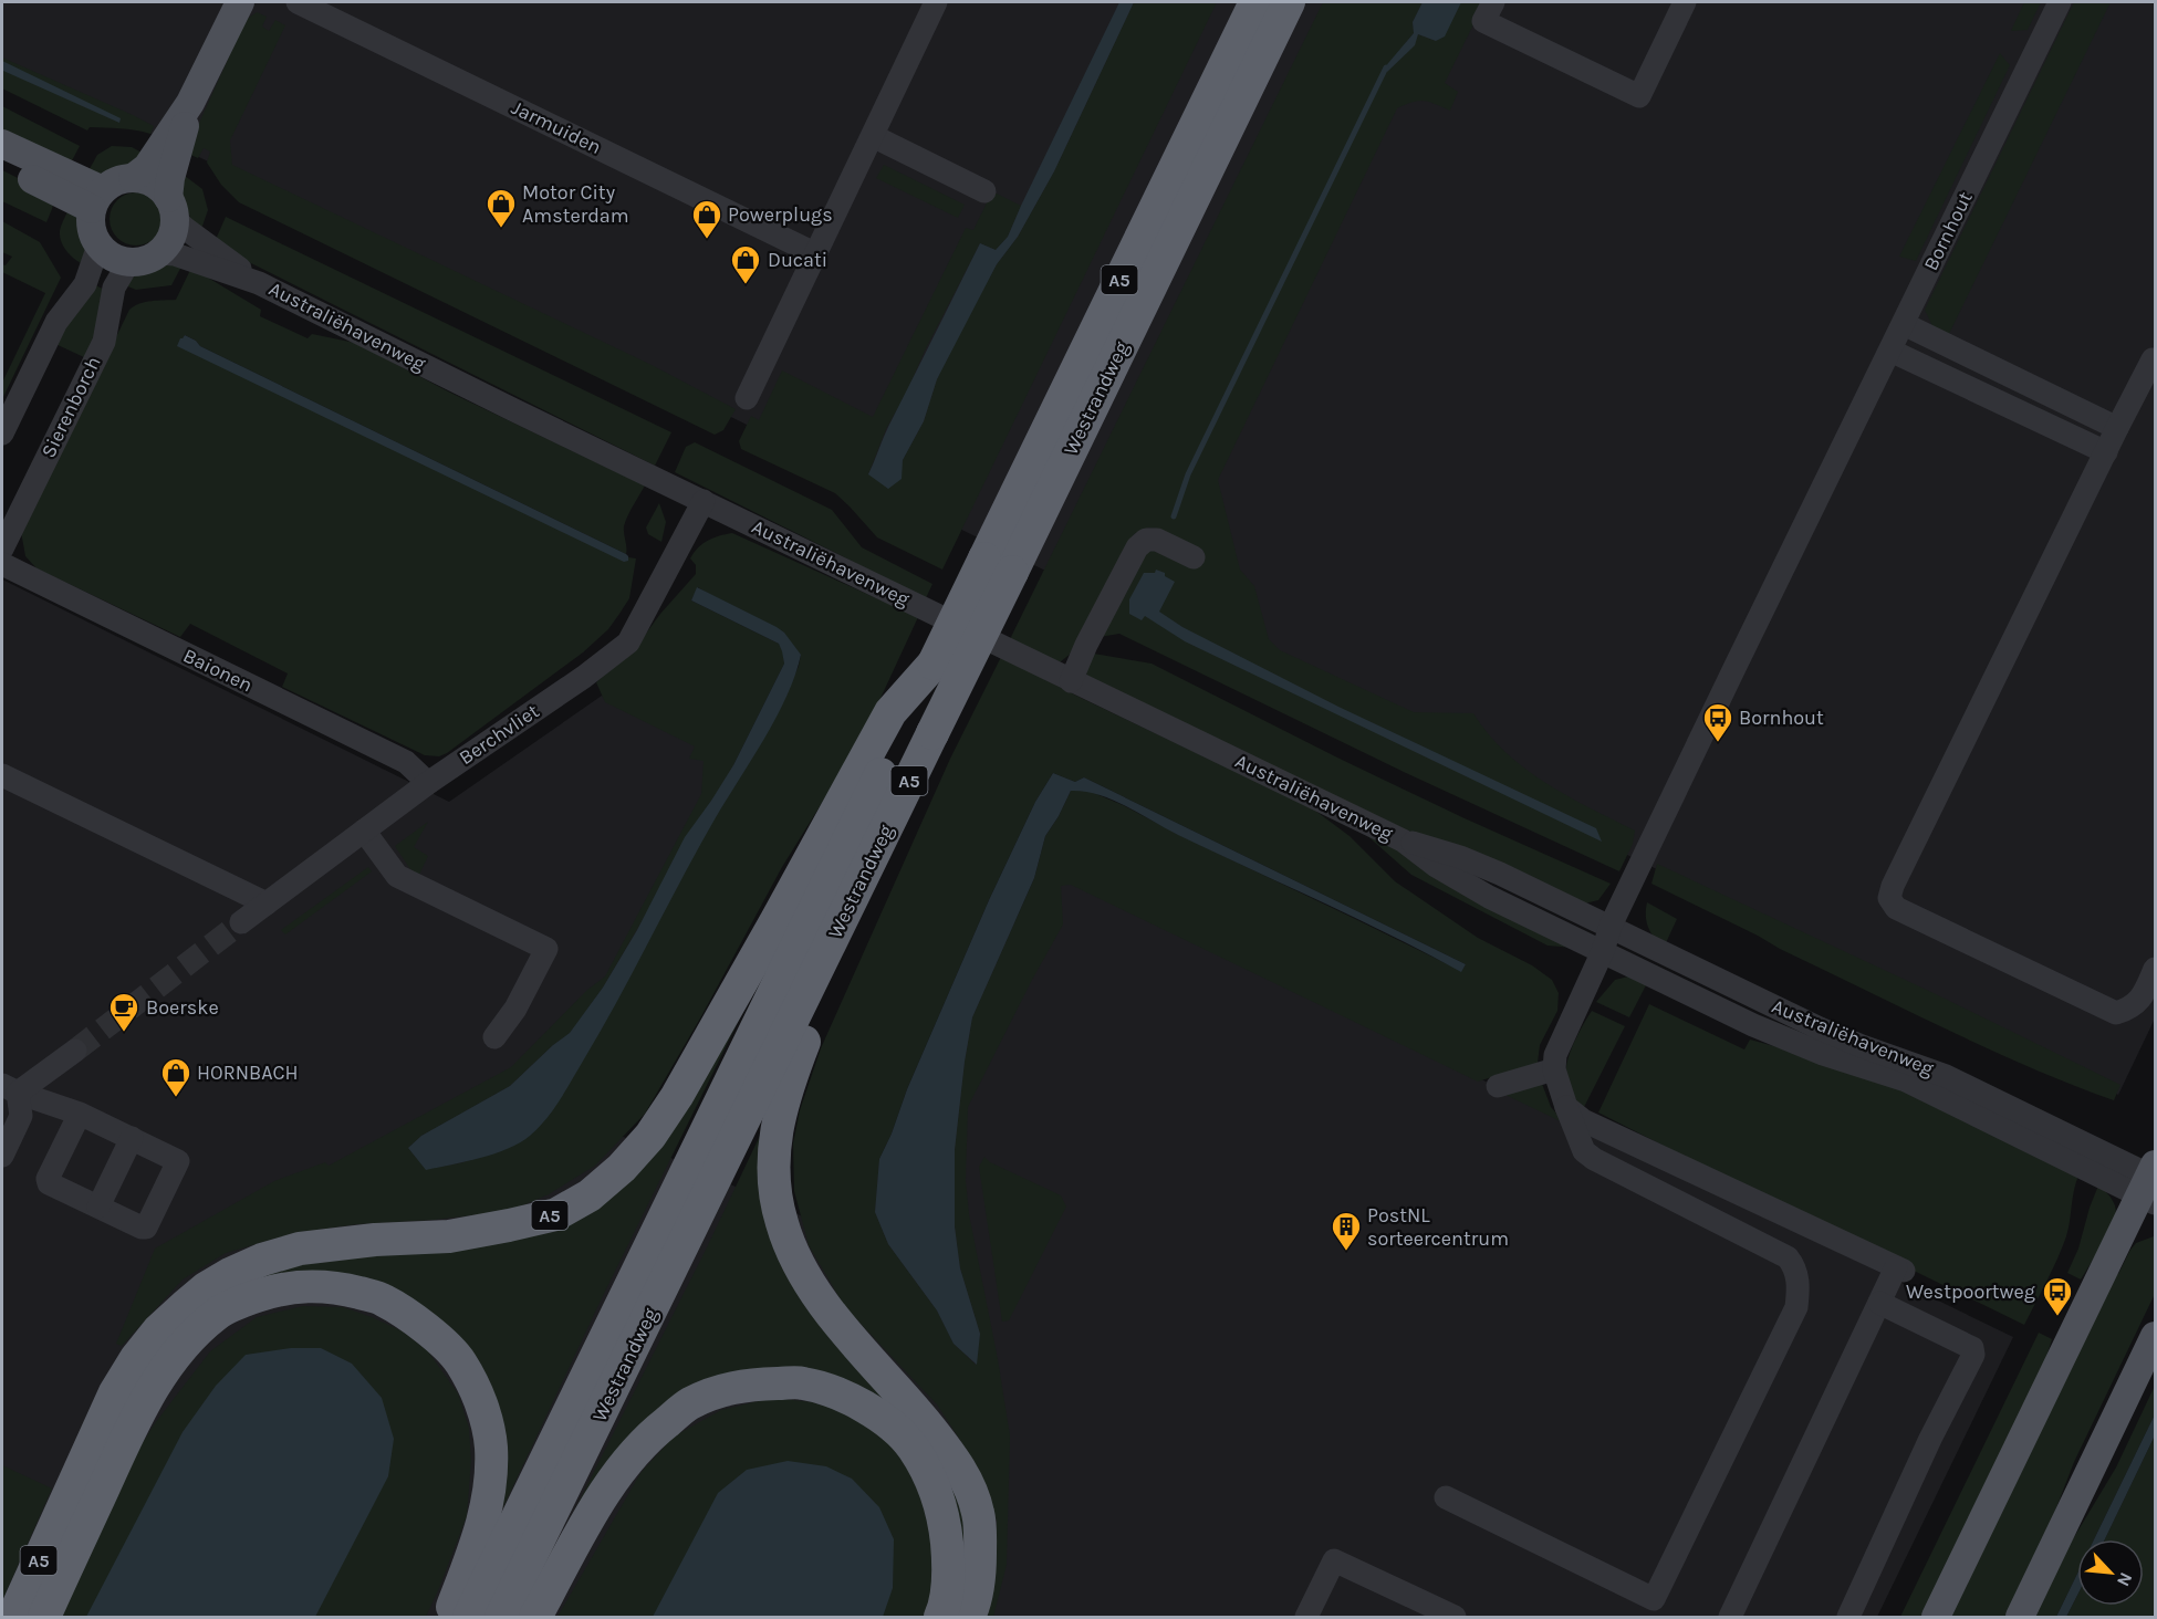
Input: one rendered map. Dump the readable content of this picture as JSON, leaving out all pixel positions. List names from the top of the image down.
{
  "streets": {
    "highway": ["A5", "Westrandweg"],
    "street": [
      "Jarmuiden",
      "Bornhout",
      "Australiëhavenweg",
      "Sierenborch",
      "Baionen",
      "Berchvliet"
    ]
  },
  "crossings": [
    ["Bornhout", "Australiëhavenweg"],
    ["A5", "Westrandweg"],
    ["Australiëhavenweg", "Sierenborch"],
    ["Australiëhavenweg", "Berchvliet"],
    ["Baionen", "Berchvliet"]
  ],
  "places": {
    "shop": [
      "Motor City Amsterdam",
      "Powerplugs",
      "Ducati",
      "HORNBACH"
    ],
    "bus stop": ["Bornhout", "Westpoortweg"],
    "cafe": ["Boerske"],
    "building": ["PostNL sorteercentrum"]
  },
  "north": "bottom right"
}
